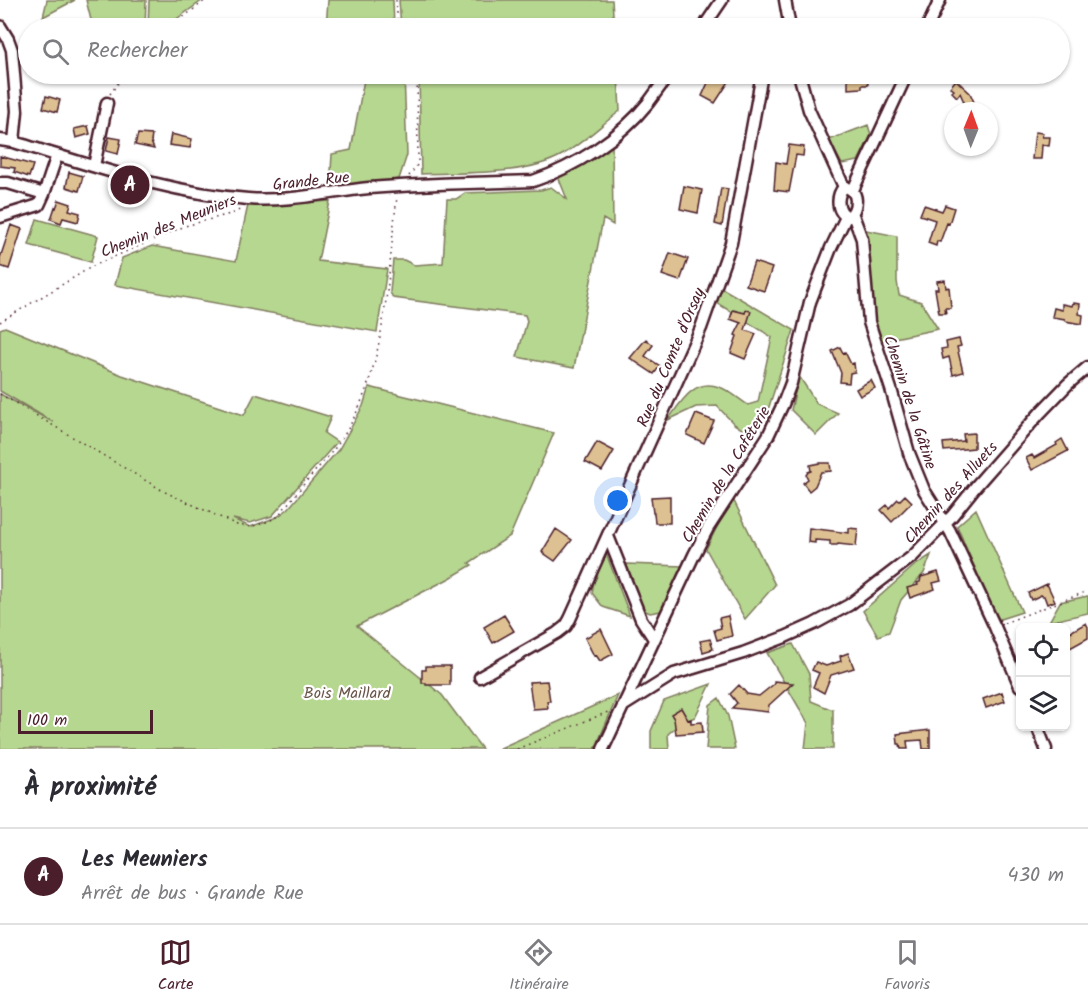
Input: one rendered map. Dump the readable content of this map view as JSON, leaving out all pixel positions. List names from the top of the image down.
{
  "streets": {
    "street": [
      "Grande Rue",
      "Rue du Comte d'Orsay",
      "Chemin de la Gâtine",
      "Chemin de la Caféterie",
      "Chemin des Alluets"
    ],
    "path": ["Chemin des Meuniers"]
  },
  "crossings": [
    ["Grande Rue", "Chemin des Meuniers"],
    ["Chemin de la Gâtine", "Chemin de la Caféterie"],
    ["Chemin de la Gâtine", "Chemin des Alluets"],
    ["Chemin de la Caféterie", "Chemin des Alluets"]
  ],
  "parks": ["Bois Maillard"],
  "scale_bar": "100 m",
  "north": "top",
  "page": {
    "search": "Rechercher",
    "pins": "A",
    "scale": "100 m",
    "heading": "À proximité",
    "list": [
      {
        "mark": "A",
        "name": "Les Meuniers",
        "note": "Arrêt de bus · Grande Rue",
        "value": "430 m"
      }
    ],
    "nav": ["Carte", "Itinéraire", "Favoris"]
  }
}
